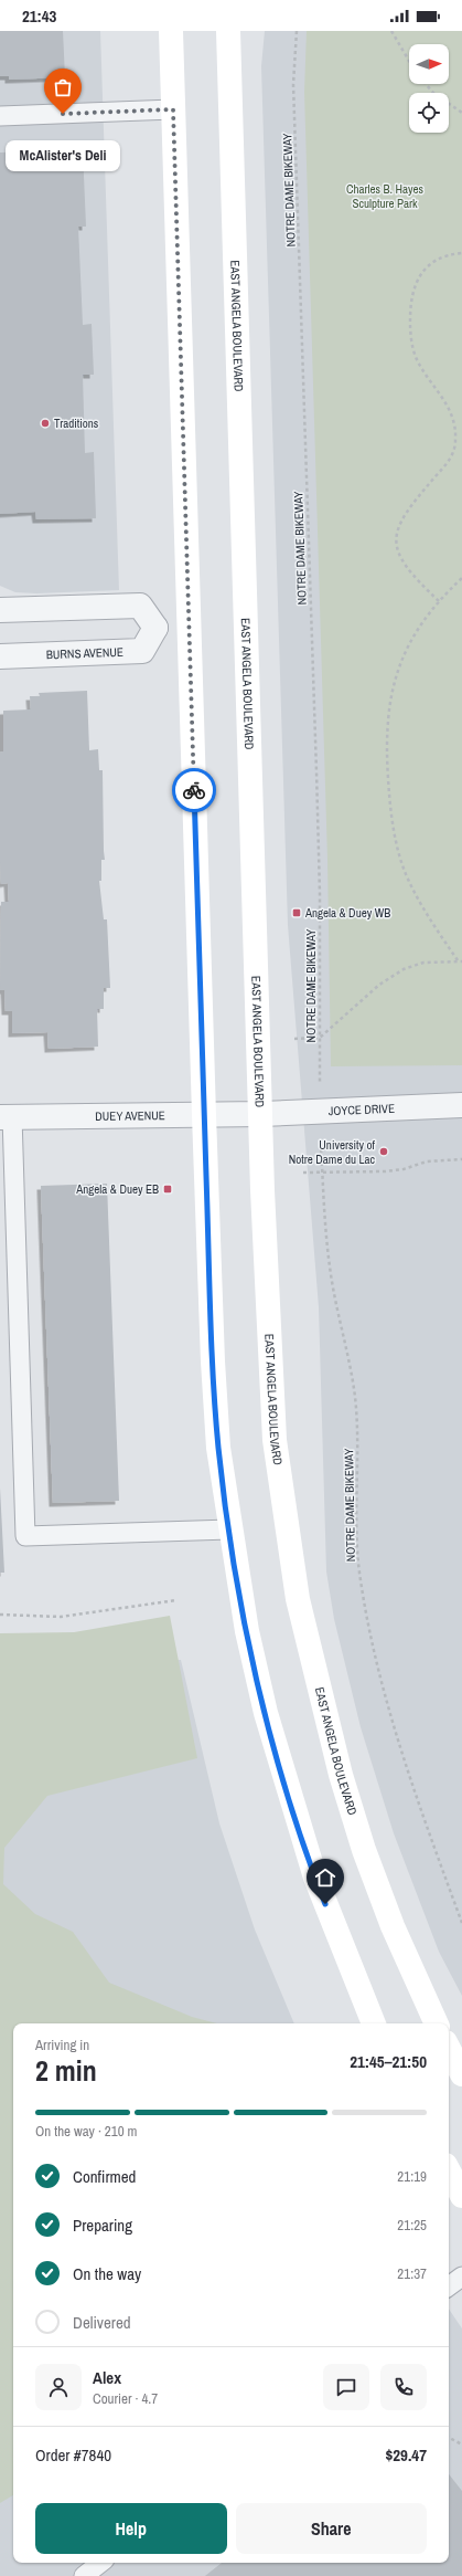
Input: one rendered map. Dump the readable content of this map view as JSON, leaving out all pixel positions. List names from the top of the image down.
{
  "streets": {
    "main road": ["EAST ANGELA BOULEVARD"],
    "street": ["BURNS AVENUE", "JOYCE DRIVE", "DUEY AVENUE"],
    "path": ["NOTRE DAME BIKEWAY"]
  },
  "crossings": [
    ["EAST ANGELA BOULEVARD", "JOYCE DRIVE"],
    ["EAST ANGELA BOULEVARD", "DUEY AVENUE"],
    ["JOYCE DRIVE", "DUEY AVENUE"]
  ],
  "parks": ["Charles B. Hayes Sculpture Park"],
  "places": {
    "other": ["McAlister's Deli", "Traditions", "University of Notre Dame du Lac"],
    "transit": ["Angela & Duey WB", "Angela & Duey EB"]
  },
  "north": "right",
  "page": {
    "status": "21:43",
    "bubble": "McAlister's Deli",
    "heading": ["2 min", "Arriving in", "21:45–21:50"],
    "panel": [
      "Alex",
      "Courier · 4.7",
      "Order #7840",
      "$29.47"
    ],
    "bar": "On the way · 210 m",
    "list": [
      ["Confirmed", "21:19"],
      ["Preparing", "21:25"],
      ["On the way", "21:37"],
      "Delivered"
    ],
    "buttons": ["Help", "Share"]
  }
}
